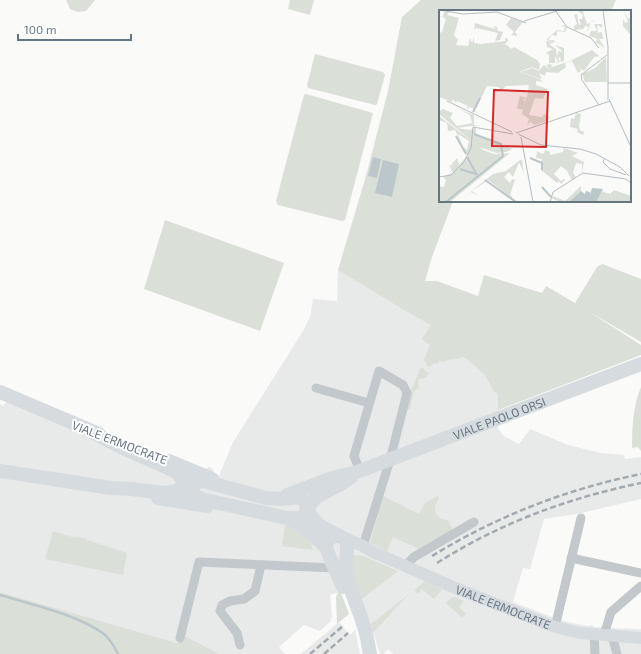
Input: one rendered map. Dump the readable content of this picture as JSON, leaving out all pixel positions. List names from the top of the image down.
{
  "streets": {
    "main road": ["VIALE PAOLO ORSI", "VIALE ERMOCRATE"]
  },
  "scale_bar": "100 m"
}
